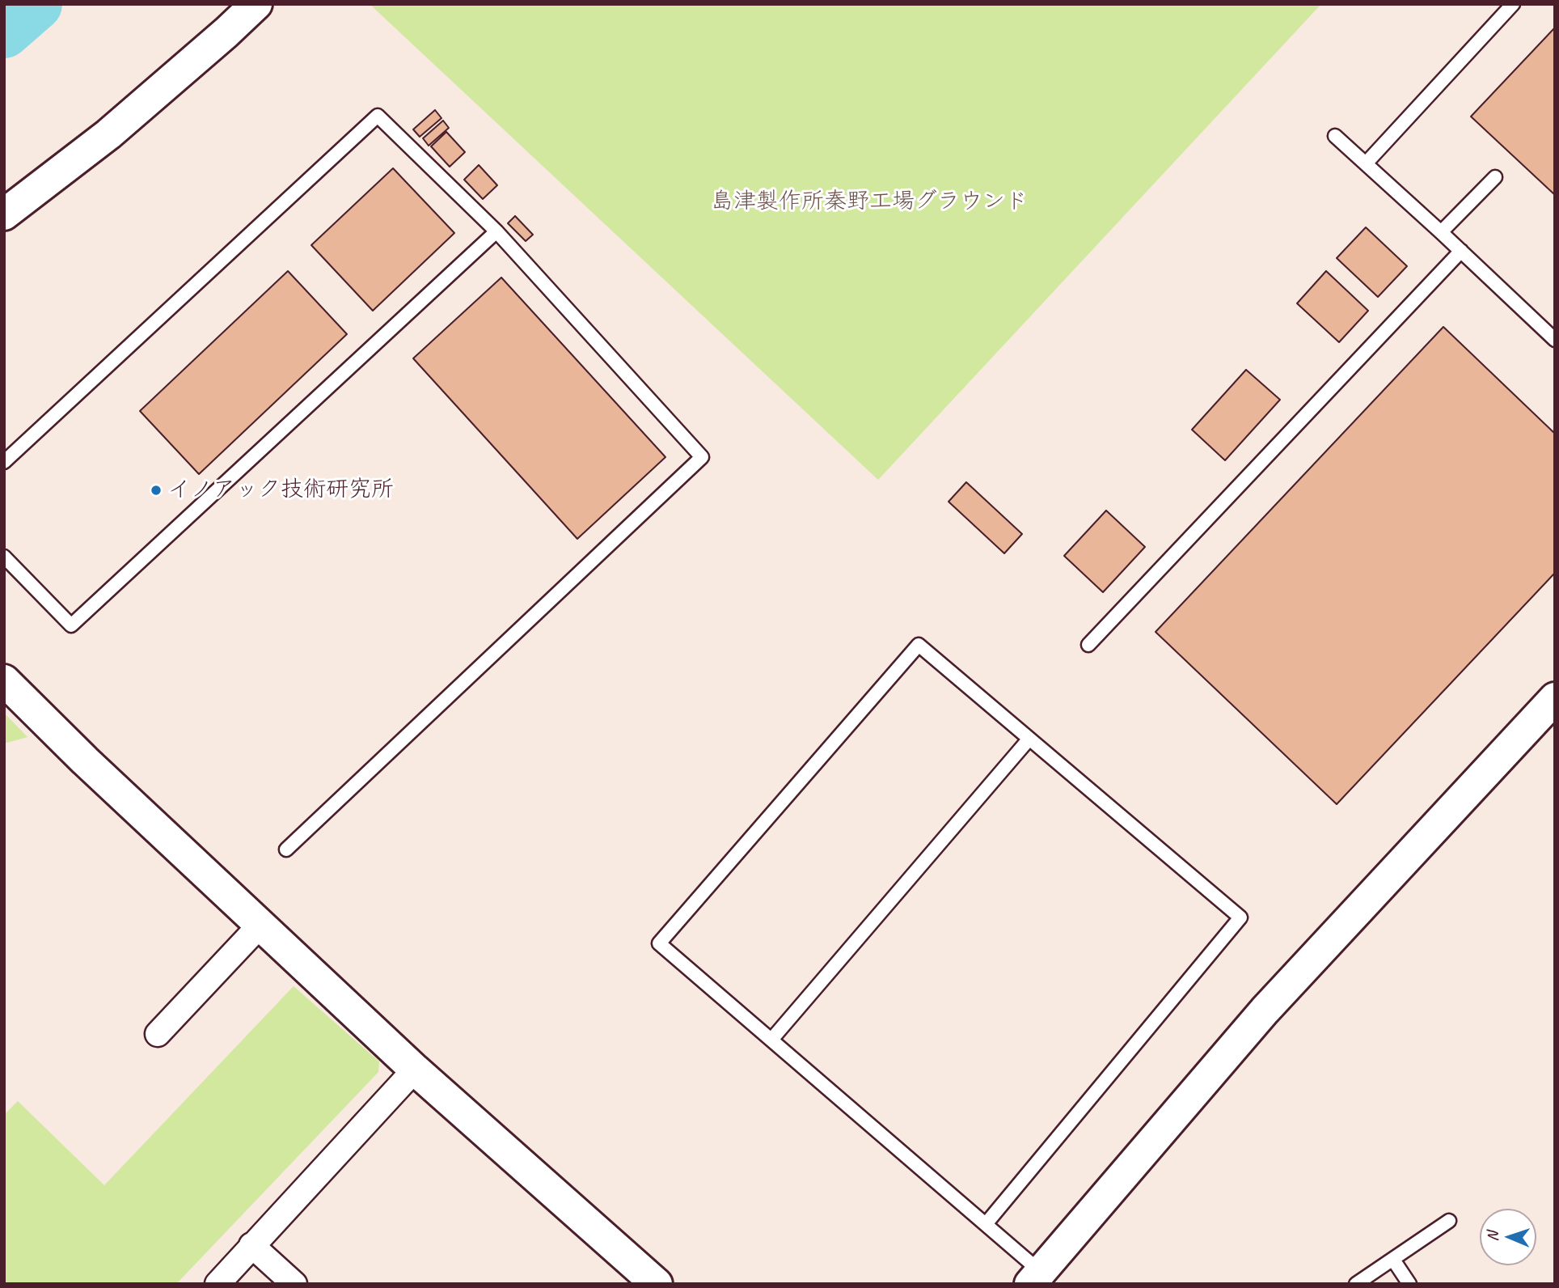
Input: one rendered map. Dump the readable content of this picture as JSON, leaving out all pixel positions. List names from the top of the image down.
{
  "parks": ["島津製作所秦野工場グラウンド"],
  "places": ["イノアック技術研究所"],
  "north": "left"
}
